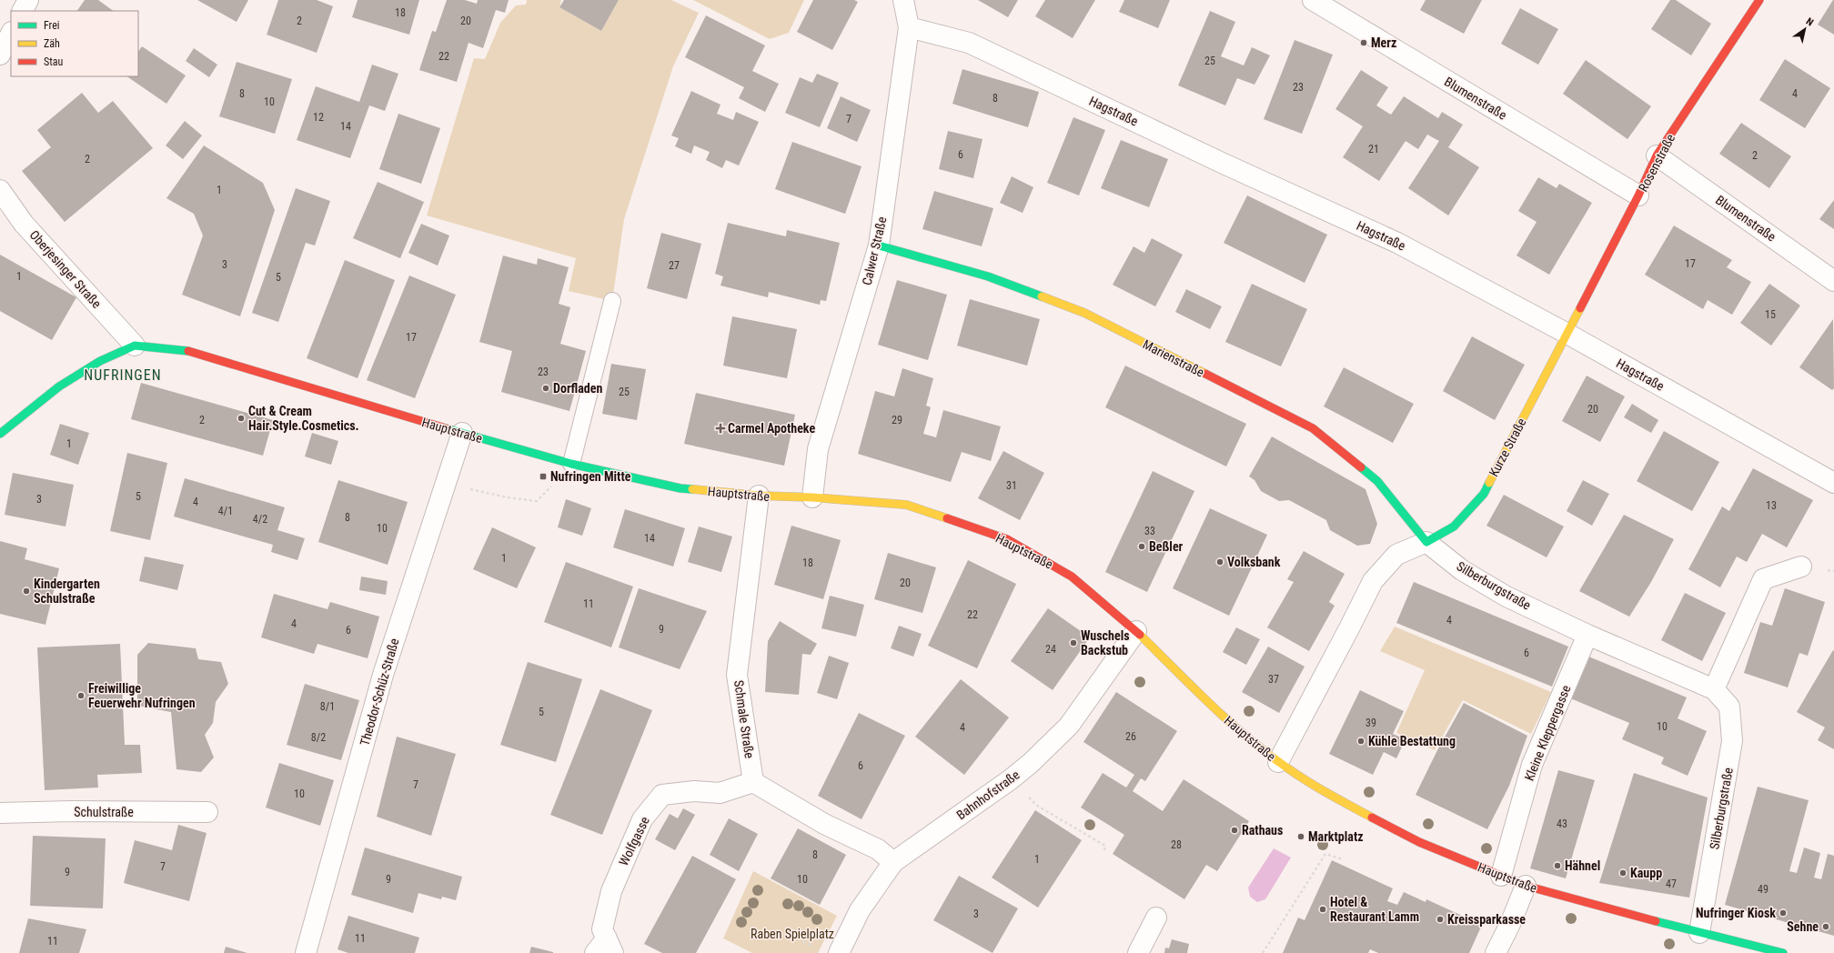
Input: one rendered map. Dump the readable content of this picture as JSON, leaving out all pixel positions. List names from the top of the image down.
{
  "streets": {
    "street": [
      "Blumenstraße",
      "Hagstraße",
      "Rosenstraße",
      "Calwer Straße",
      "Oberjesinger Straße",
      "Marienstraße",
      "Hauptstraße",
      "Kurze Straße",
      "Silberburgstraße",
      "Theodor-Schüz-Straße",
      "Schmale Straße",
      "Kleine Kleppergasse",
      "Bahnhofstraße",
      "Schulstraße",
      "Wolfgasse"
    ]
  },
  "crossings": [
    ["Blumenstraße", "Rosenstraße"],
    ["Hagstraße", "Rosenstraße"],
    ["Hagstraße", "Calwer Straße"],
    ["Hagstraße", "Kurze Straße"],
    ["Rosenstraße", "Kurze Straße"],
    ["Calwer Straße", "Marienstraße"],
    ["Calwer Straße", "Hauptstraße"],
    ["Oberjesinger Straße", "Hauptstraße"],
    ["Marienstraße", "Kurze Straße"],
    ["Marienstraße", "Silberburgstraße"],
    ["Hauptstraße", "Silberburgstraße"],
    ["Hauptstraße", "Theodor-Schüz-Straße"],
    ["Hauptstraße", "Schmale Straße"],
    ["Hauptstraße", "Kleine Kleppergasse"],
    ["Hauptstraße", "Bahnhofstraße"],
    ["Kurze Straße", "Silberburgstraße"],
    ["Silberburgstraße", "Kleine Kleppergasse"],
    ["Schmale Straße", "Wolfgasse"]
  ],
  "districts": ["NUFRINGEN"],
  "parks": ["Raben Spielplatz"],
  "places": {
    "other": [
      "Merz",
      "Dorfladen",
      "Cut & Cream Hair.Style.Cosmetics.",
      "Beßler",
      "Volksbank",
      "Kindergarten Schulstraße",
      "Wuschels Backstub",
      "Freiwillige Feuerwehr Nufringen",
      "Kühle Bestattung",
      "Rathaus",
      "Marktplatz",
      "Hähnel",
      "Kaupp",
      "Hotel & Restaurant Lamm",
      "Nufringer Kiosk",
      "Kreissparkasse",
      "Sehne"
    ],
    "health": ["Carmel Apotheke"],
    "transit": ["Nufringen Mitte"]
  },
  "house_numbers": [
    "18",
    "2",
    "20",
    "22",
    "25",
    "23",
    "8",
    "4",
    "8",
    "10",
    "12",
    "7",
    "14",
    "21",
    "6",
    "2",
    "2",
    "1",
    "17",
    "3",
    "27",
    "1",
    "5",
    "15",
    "17",
    "23",
    "25",
    "20",
    "2",
    "29",
    "1",
    "31",
    "5",
    "3",
    "4",
    "13",
    "4/1",
    "8",
    "4/2",
    "10",
    "33",
    "14",
    "1",
    "18",
    "20",
    "11",
    "22",
    "4",
    "4",
    "9",
    "6",
    "24",
    "6",
    "37",
    "8/1",
    "5",
    "39",
    "10",
    "4",
    "26",
    "8/2",
    "6",
    "7",
    "10",
    "43",
    "28",
    "8",
    "1",
    "7",
    "9",
    "9",
    "10",
    "47",
    "49",
    "3",
    "11",
    "11"
  ],
  "legend": ["Frei", "Zäh", "Stau"],
  "north": "top right"
}
